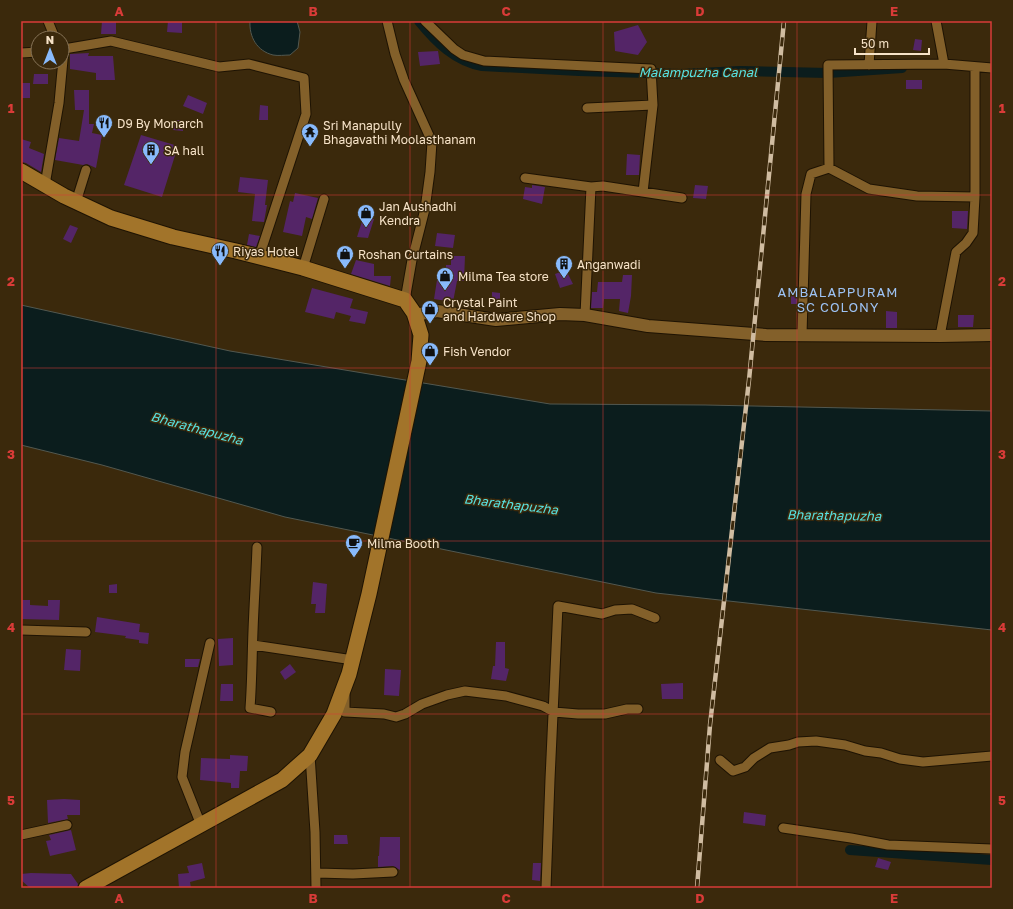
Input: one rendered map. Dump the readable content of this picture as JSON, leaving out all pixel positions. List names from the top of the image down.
{
  "districts": ["AMBALAPPURAM SC COLONY"],
  "water": ["Malampuzha Canal", "Bharathapuzha"],
  "places": {
    "restaurant": ["D9 By Monarch", "Riyas Hotel"],
    "temple": ["Sri Manapully Bhagavathi Moolasthanam"],
    "building": ["SA hall", "Anganwadi"],
    "shop": [
      "Jan Aushadhi Kendra",
      "Roshan Curtains",
      "Milma Tea store",
      "Crystal Paint and Hardware Shop",
      "Fish Vendor"
    ],
    "cafe": ["Milma Booth"]
  },
  "scale_bar": "50 m",
  "north": "top",
  "grid": {
    "columns": [
      "A",
      "B",
      "C",
      "D",
      "E"
    ],
    "rows": [
      "1",
      "2",
      "3",
      "4",
      "5"
    ]
  }
}
